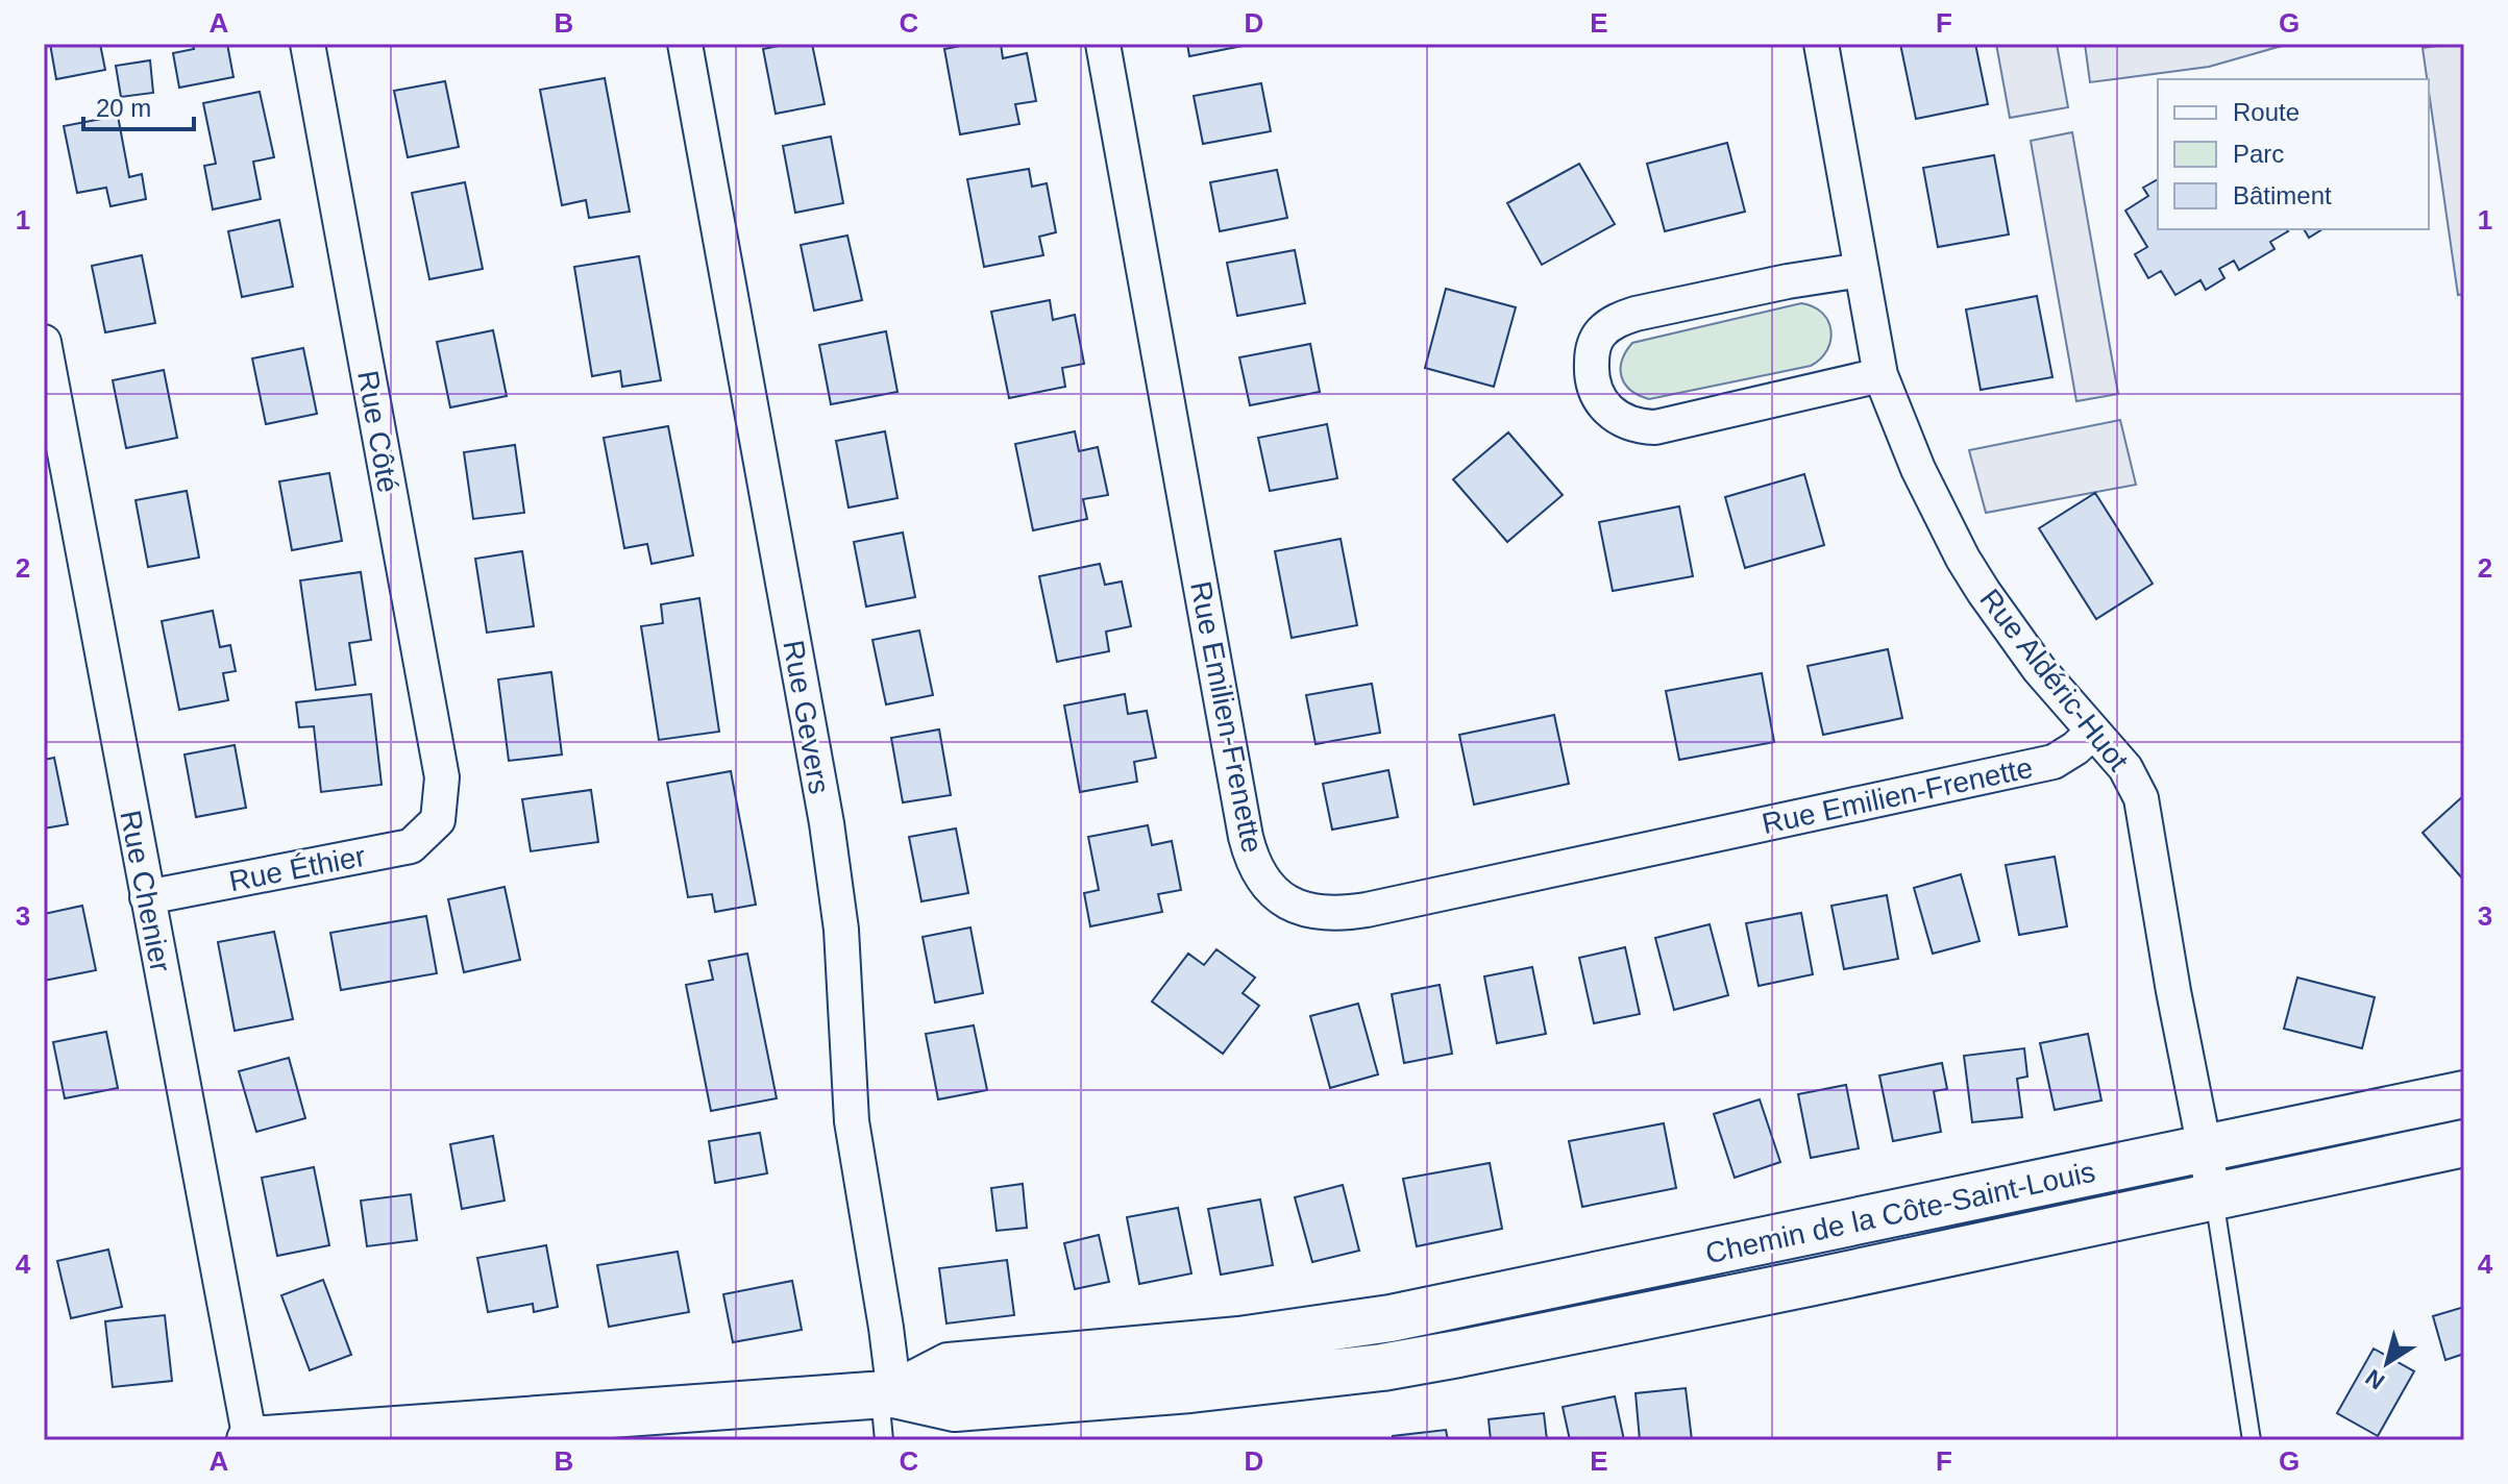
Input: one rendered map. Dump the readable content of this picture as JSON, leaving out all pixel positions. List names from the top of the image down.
{
  "streets": {
    "street": [
      "Rue Côté",
      "Rue Aldéric-Huot",
      "Rue Gevers",
      "Rue Emilien-Frenette",
      "Rue Éthier",
      "Rue Chenier",
      "Chemin de la Côte-Saint-Louis"
    ]
  },
  "crossings": [
    ["Rue Côté", "Rue Éthier"],
    ["Rue Aldéric-Huot", "Rue Emilien-Frenette"],
    ["Rue Aldéric-Huot", "Chemin de la Côte-Saint-Louis"],
    ["Rue Gevers", "Chemin de la Côte-Saint-Louis"],
    ["Rue Éthier", "Rue Chenier"]
  ],
  "legend": ["Route", "Parc", "Bâtiment"],
  "scale_bar": "20 m",
  "north": "bottom left",
  "grid": {
    "columns": [
      "A",
      "B",
      "C",
      "D",
      "E",
      "F",
      "G"
    ],
    "rows": [
      "1",
      "2",
      "3",
      "4"
    ]
  }
}
